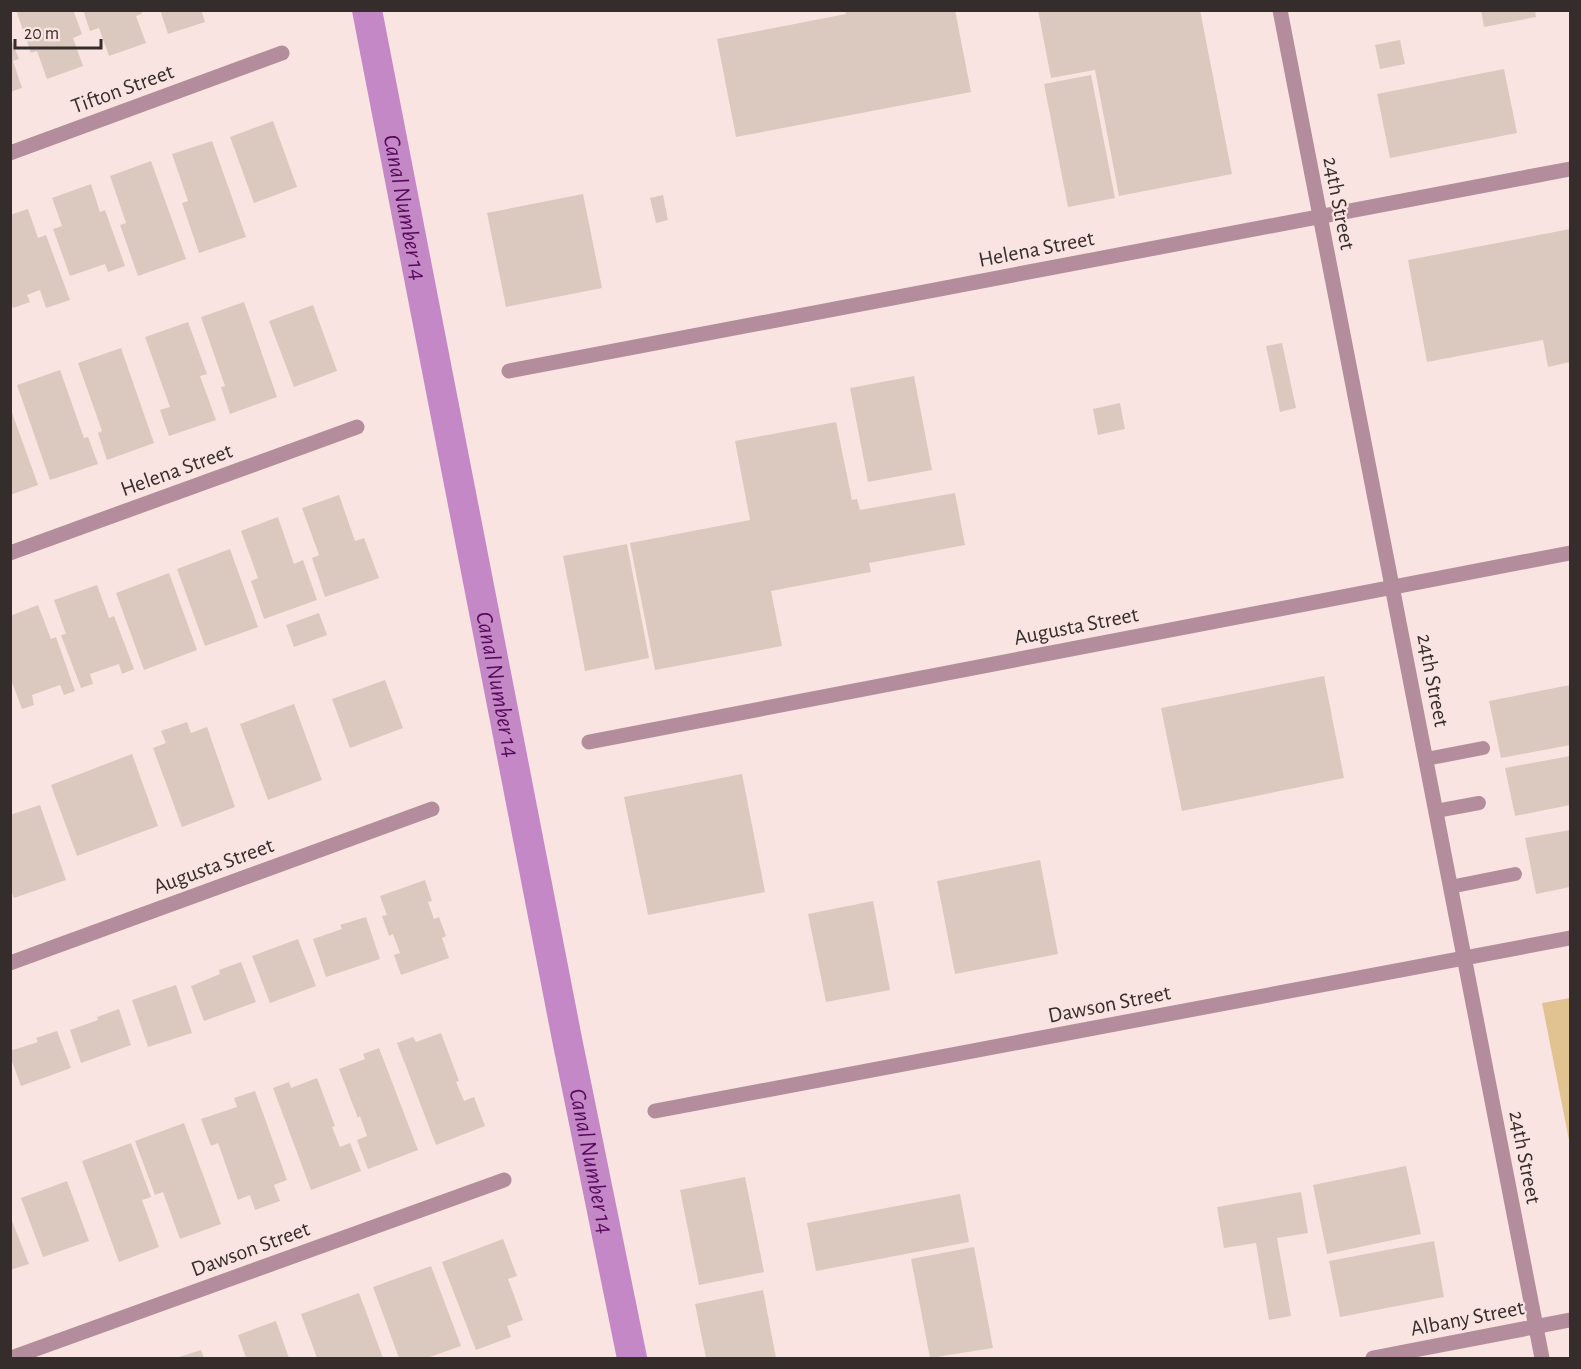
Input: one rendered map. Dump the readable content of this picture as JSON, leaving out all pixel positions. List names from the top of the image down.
{
  "streets": {
    "street": [
      "Tifton Street",
      "24th Street",
      "Helena Street",
      "Augusta Street",
      "Dawson Street",
      "Albany Street"
    ]
  },
  "crossings": [
    ["24th Street", "Helena Street"],
    ["24th Street", "Augusta Street"],
    ["24th Street", "Dawson Street"],
    ["24th Street", "Albany Street"]
  ],
  "water": ["Canal Number 14"],
  "scale_bar": "20 m"
}
